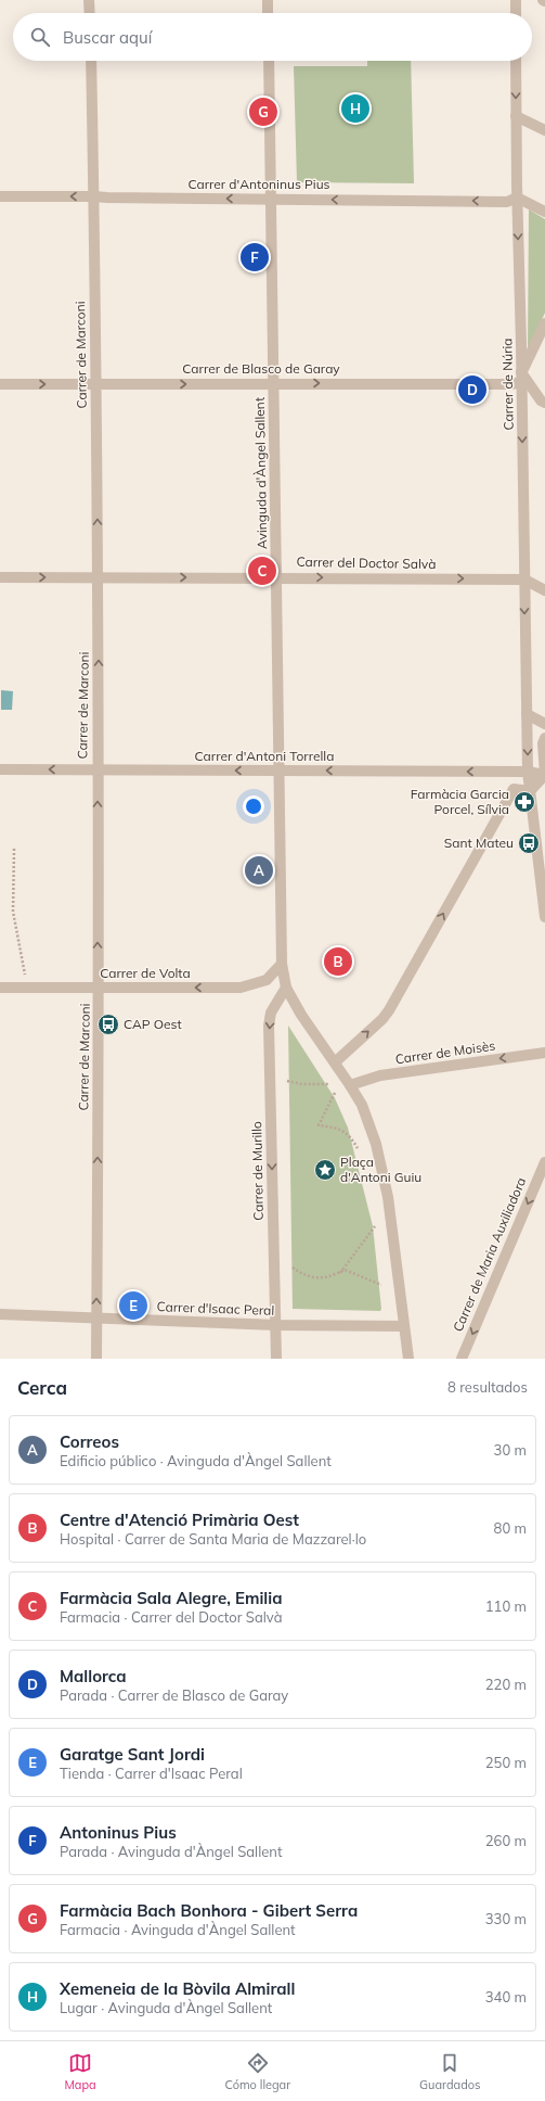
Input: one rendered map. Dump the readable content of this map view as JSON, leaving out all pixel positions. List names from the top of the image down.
{
  "streets": {
    "street": [
      "Carrer d'Antoninus Pius",
      "Carrer de Marconi",
      "Carrer de Blasco de Garay",
      "Carrer de Núria",
      "Avinguda d'Àngel Sallent",
      "Carrer del Doctor Salvà",
      "Carrer d'Antoni Torrella",
      "Carrer de Volta",
      "Carrer de Moisès",
      "Carrer de Murillo",
      "Carrer de Maria Auxiliadora",
      "Carrer d'Isaac Peral"
    ]
  },
  "crossings": [
    ["Carrer d'Antoninus Pius", "Carrer de Marconi"],
    ["Carrer d'Antoninus Pius", "Carrer de Núria"],
    ["Carrer d'Antoninus Pius", "Avinguda d'Àngel Sallent"],
    ["Carrer de Marconi", "Carrer de Blasco de Garay"],
    ["Carrer de Marconi", "Carrer del Doctor Salvà"],
    ["Carrer de Marconi", "Carrer d'Antoni Torrella"],
    ["Carrer de Marconi", "Carrer de Volta"],
    ["Carrer de Marconi", "Carrer d'Isaac Peral"],
    ["Carrer de Blasco de Garay", "Carrer de Núria"],
    ["Carrer de Blasco de Garay", "Avinguda d'Àngel Sallent"],
    ["Carrer de Núria", "Carrer del Doctor Salvà"],
    ["Carrer de Núria", "Carrer d'Antoni Torrella"],
    ["Avinguda d'Àngel Sallent", "Carrer del Doctor Salvà"],
    ["Avinguda d'Àngel Sallent", "Carrer d'Antoni Torrella"],
    ["Avinguda d'Àngel Sallent", "Carrer de Volta"],
    ["Avinguda d'Àngel Sallent", "Carrer de Moisès"],
    ["Avinguda d'Àngel Sallent", "Carrer de Murillo"],
    ["Avinguda d'Àngel Sallent", "Carrer d'Isaac Peral"],
    ["Carrer de Murillo", "Carrer d'Isaac Peral"]
  ],
  "one_way": [
    "Carrer d'Antoninus Pius",
    "Carrer de Marconi",
    "Carrer de Blasco de Garay",
    "Carrer de Núria",
    "Carrer del Doctor Salvà",
    "Carrer d'Antoni Torrella",
    "Carrer de Volta",
    "Carrer de Moisès",
    "Carrer de Murillo",
    "Carrer de Maria Auxiliadora"
  ],
  "places": {
    "pharmacy": ["Farmàcia Garcia Porcel, Sílvia"],
    "bus stop": ["Sant Mateu", "CAP Oest"],
    "place": ["Plaça d'Antoni Guiu"]
  },
  "page": {
    "search": "Buscar aquí",
    "pins": [
      "H",
      "G",
      "F",
      "D",
      "C",
      "A",
      "B",
      "E"
    ],
    "heading": ["Cerca", "8 resultados"],
    "list": [
      {
        "mark": "A",
        "name": "Correos",
        "note": "Edificio público · Avinguda d'Àngel Sallent",
        "value": "30 m"
      },
      {
        "mark": "B",
        "name": "Centre d'Atenció Primària Oest",
        "note": "Hospital · Carrer de Santa Maria de Mazzarel·lo",
        "value": "80 m"
      },
      {
        "mark": "C",
        "name": "Farmàcia Sala Alegre, Emilia",
        "note": "Farmacia · Carrer del Doctor Salvà",
        "value": "110 m"
      },
      {
        "mark": "D",
        "name": "Mallorca",
        "note": "Parada · Carrer de Blasco de Garay",
        "value": "220 m"
      },
      {
        "mark": "E",
        "name": "Garatge Sant Jordi",
        "note": "Tienda · Carrer d'Isaac Peral",
        "value": "250 m"
      },
      {
        "mark": "F",
        "name": "Antoninus Pius",
        "note": "Parada · Avinguda d'Àngel Sallent",
        "value": "260 m"
      },
      {
        "mark": "G",
        "name": "Farmàcia Bach Bonhora - Gibert Serra",
        "note": "Farmacia · Avinguda d'Àngel Sallent",
        "value": "330 m"
      },
      {
        "mark": "H",
        "name": "Xemeneia de la Bòvila Almirall",
        "note": "Lugar · Avinguda d'Àngel Sallent",
        "value": "340 m"
      }
    ],
    "nav": ["Mapa", "Cómo llegar", "Guardados"]
  }
}
